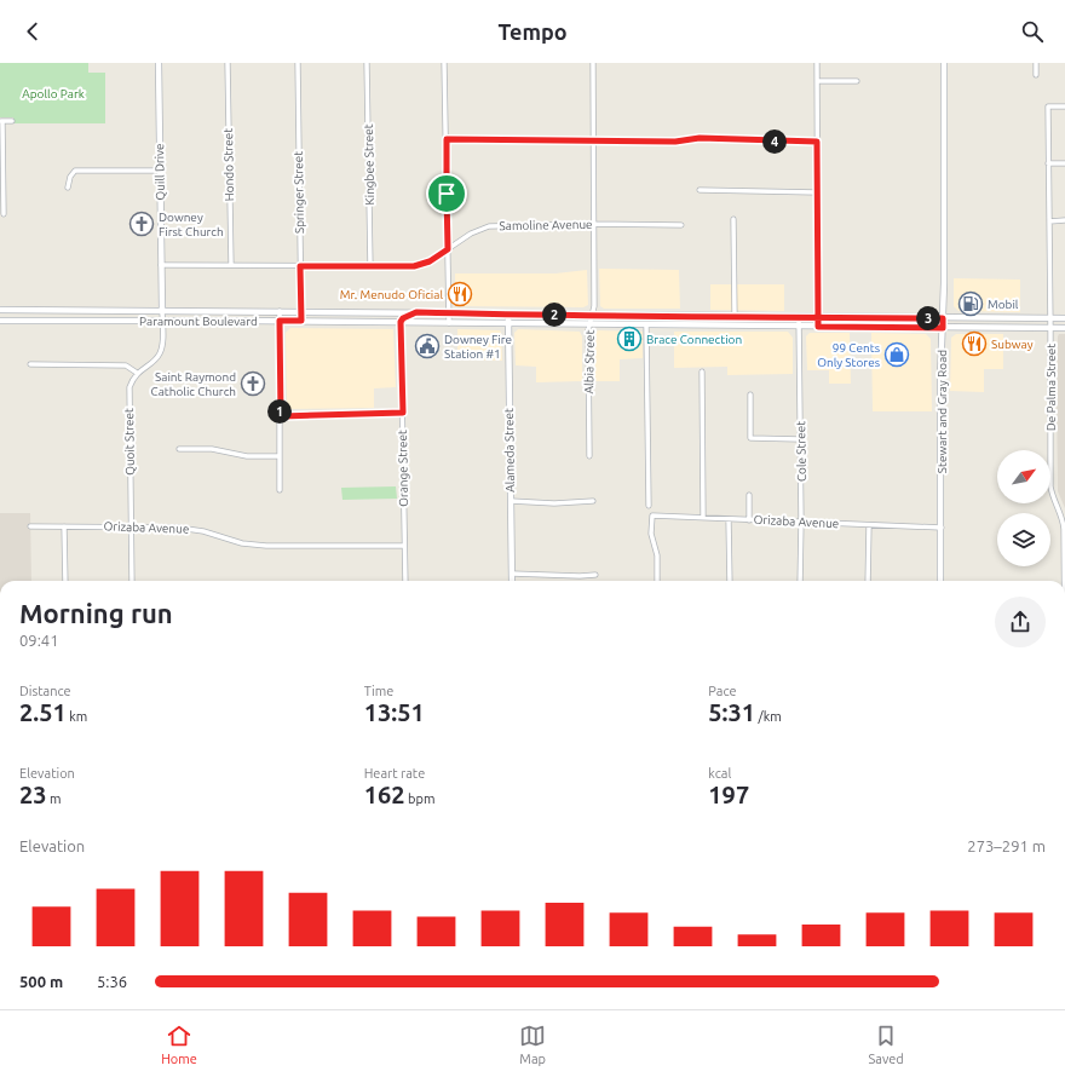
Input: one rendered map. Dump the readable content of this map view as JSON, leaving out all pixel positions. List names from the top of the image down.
{
  "streets": {
    "main road": [
      "Quill Drive",
      "Paramount Boulevard",
      "Stewart and Gray Road",
      "Alameda Street"
    ],
    "street": [
      "Hondo Street",
      "Kingbee Street",
      "Springer Street",
      "Samoline Avenue",
      "Albia Street",
      "De Palma Street",
      "Quoit Street",
      "Cole Street",
      "Orange Street",
      "Orizaba Avenue"
    ]
  },
  "crossings": [
    ["Hondo Street", "Samoline Avenue"],
    ["Kingbee Street", "Samoline Avenue"],
    ["Quill Drive", "Samoline Avenue"],
    ["Quill Drive", "Paramount Boulevard"],
    ["Springer Street", "Samoline Avenue"],
    ["Springer Street", "Paramount Boulevard"],
    ["Samoline Avenue", "Albia Street"],
    ["Paramount Boulevard", "Albia Street"],
    ["Paramount Boulevard", "De Palma Street"],
    ["Paramount Boulevard", "Stewart and Gray Road"],
    ["Paramount Boulevard", "Alameda Street"],
    ["Paramount Boulevard", "Cole Street"],
    ["Paramount Boulevard", "Orange Street"],
    ["Stewart and Gray Road", "Orizaba Avenue"],
    ["Quoit Street", "Orizaba Avenue"],
    ["Cole Street", "Orizaba Avenue"],
    ["Orange Street", "Orizaba Avenue"]
  ],
  "parks": ["Apollo Park"],
  "places": {
    "church": ["Downey First Church", "Saint Raymond Catholic Church"],
    "restaurant": ["Mr. Menudo Oficial", "Subway"],
    "fuel station": ["Mobil"],
    "building": ["Brace Connection"],
    "public building": ["Downey Fire Station #1"],
    "shop": ["99 Cents Only Stores"]
  },
  "north": "top right",
  "page": {
    "header": "Tempo",
    "pins": [
      "4",
      "2",
      "3",
      "1"
    ],
    "heading": ["Morning run", "09:41"],
    "stats": [
      ["Distance", "2.51 km"],
      ["Time", "13:51"],
      ["Pace", "5:31 /km"],
      ["Elevation", "23 m"],
      ["Heart rate", "162 bpm"],
      ["kcal", "197"]
    ],
    "chart": ["Elevation", "273–291 m"],
    "list": [
      {
        "name": "500 m",
        "note": "5:36"
      }
    ],
    "tabs": ["Home", "Map", "Saved"]
  }
}
